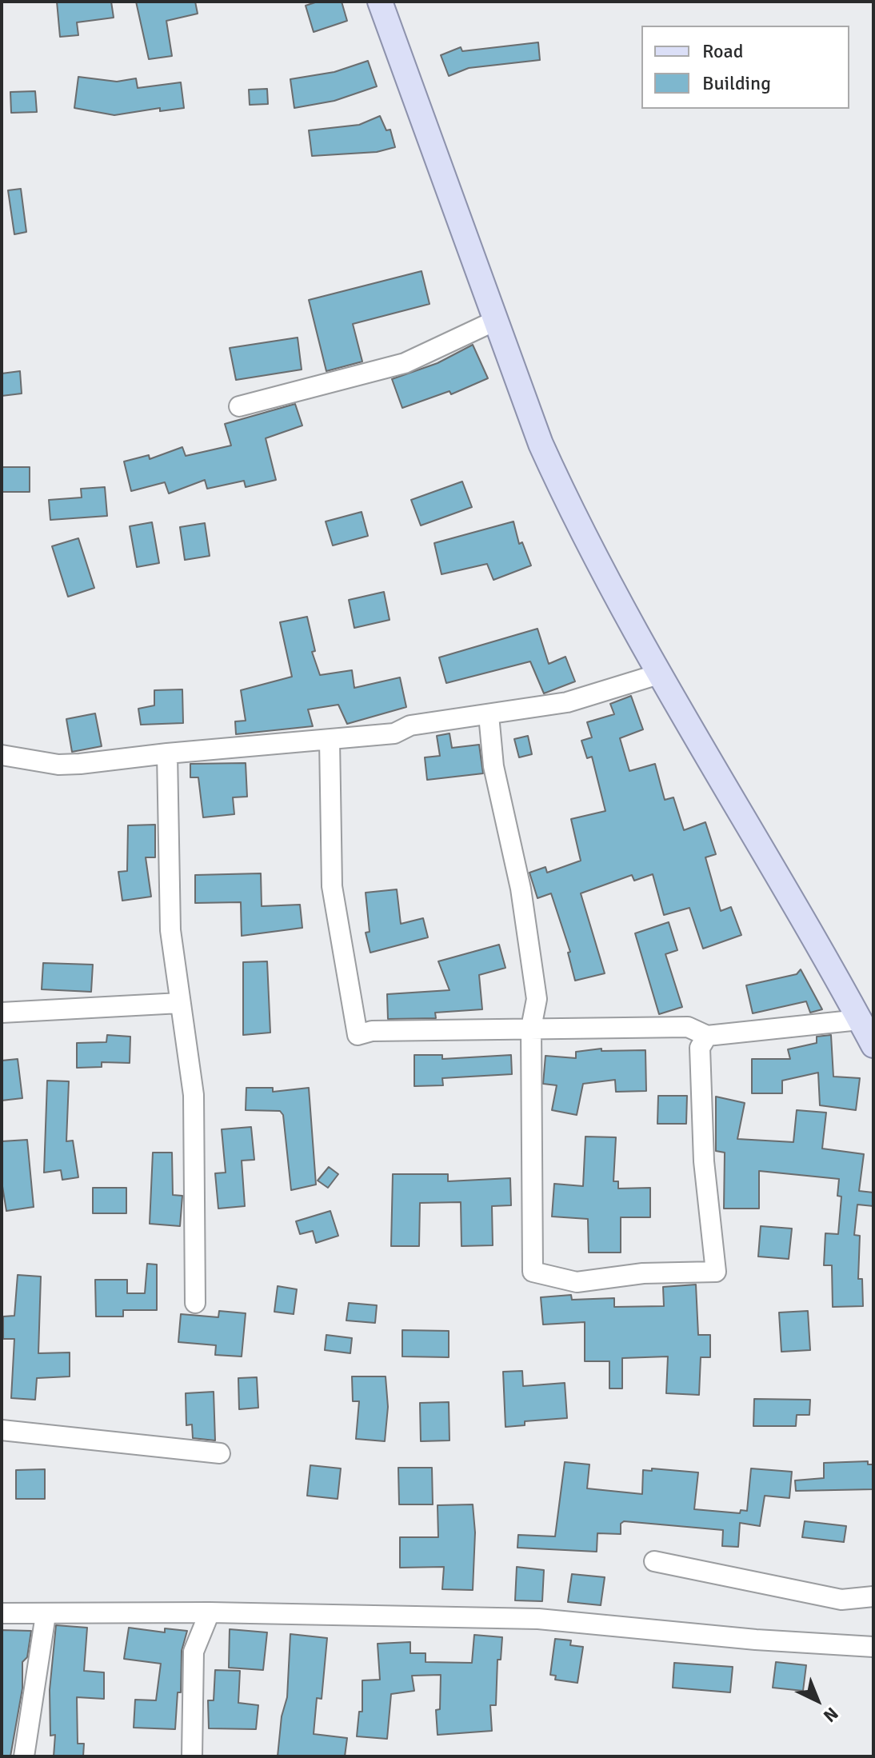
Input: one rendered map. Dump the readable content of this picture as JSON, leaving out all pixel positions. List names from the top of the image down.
{
  "legend": ["Road", "Building"],
  "north": "bottom right"
}
